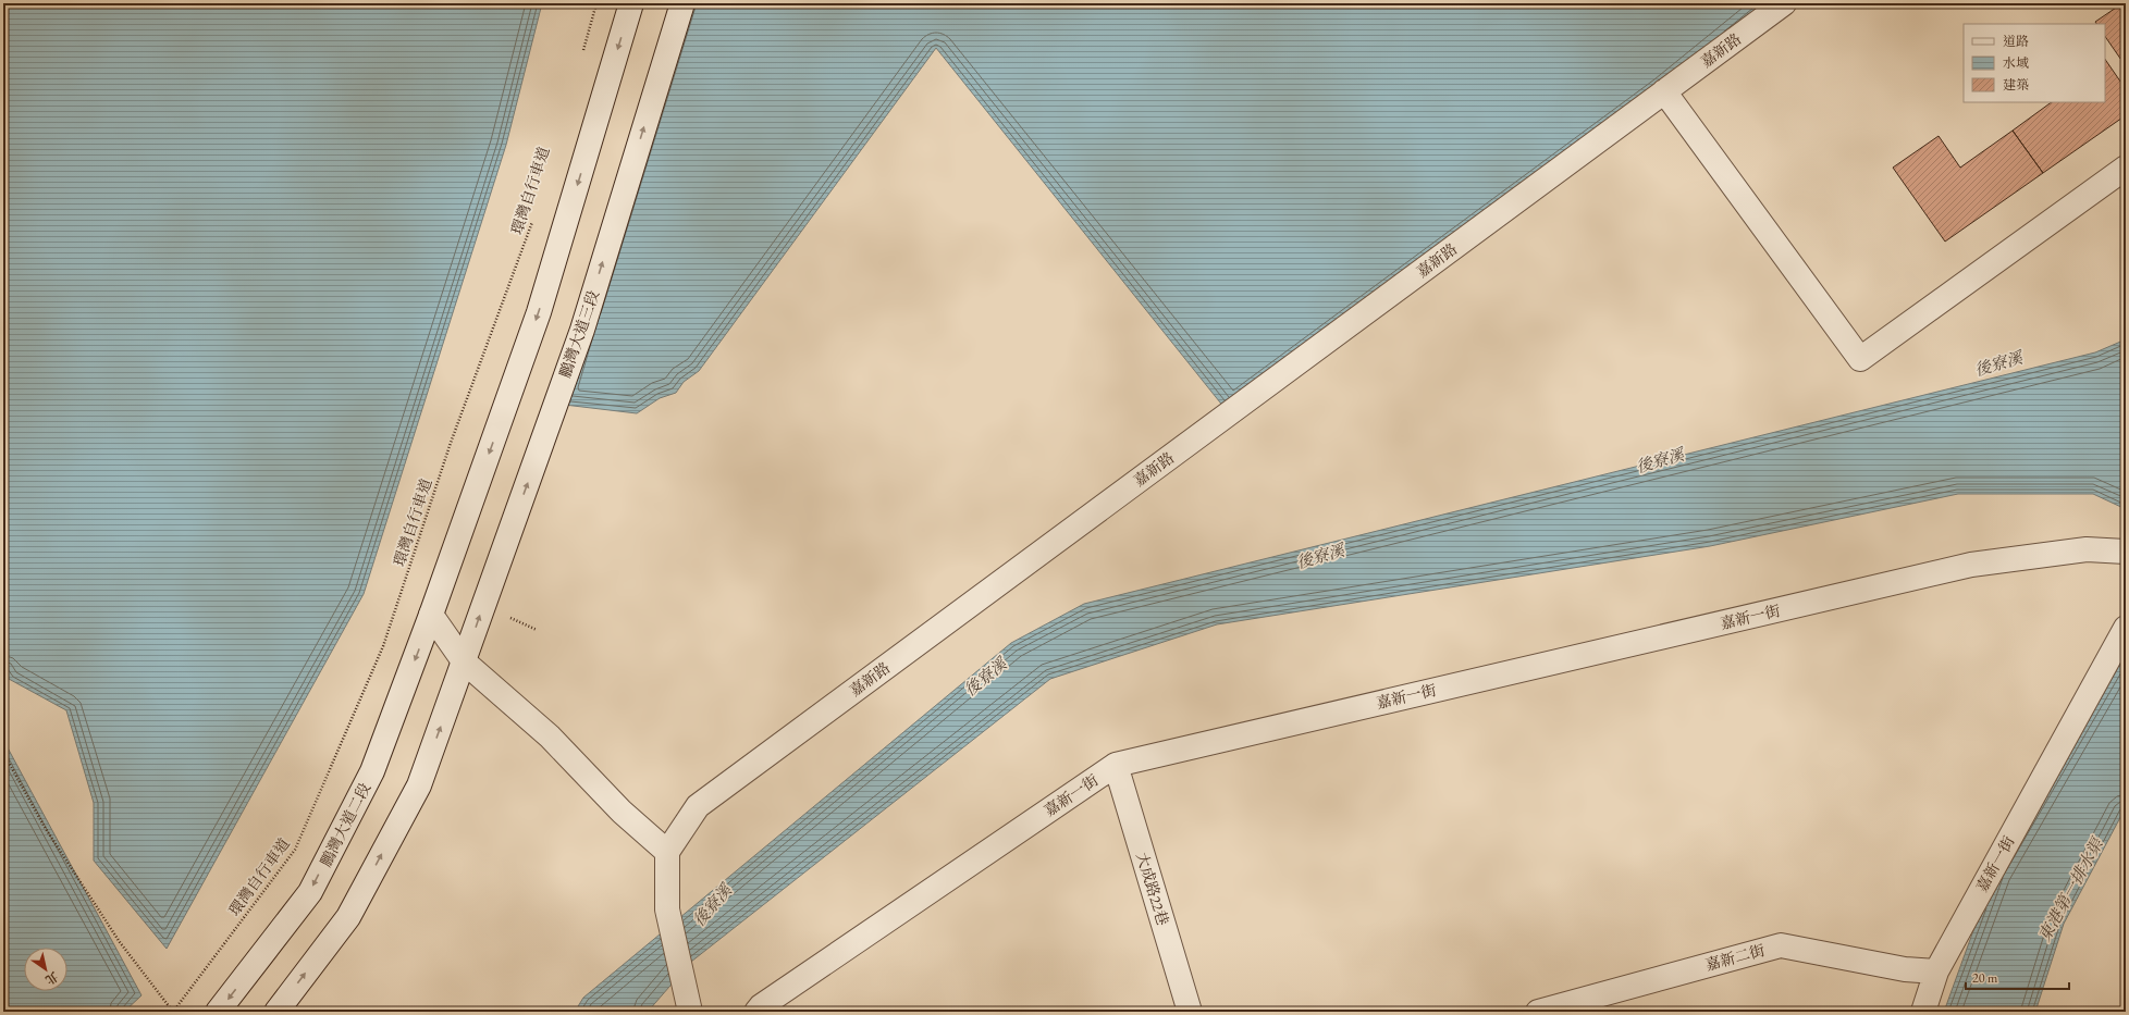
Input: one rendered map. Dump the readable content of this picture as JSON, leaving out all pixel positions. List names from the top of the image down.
{
  "streets": {
    "street": [
      "嘉新路",
      "鵬灣大道三段",
      "嘉新一街",
      "鵬灣大道二段",
      "大成路22巷",
      "嘉新二街"
    ],
    "path": ["環灣自行車道"]
  },
  "crossings": [
    ["嘉新一街", "大成路22巷"],
    ["嘉新一街", "嘉新二街"]
  ],
  "water": ["後寮溪", "東港第一排水渠"],
  "legend": ["道路", "水域", "建築"],
  "scale_bar": "20 m",
  "north": "bottom right"
}
